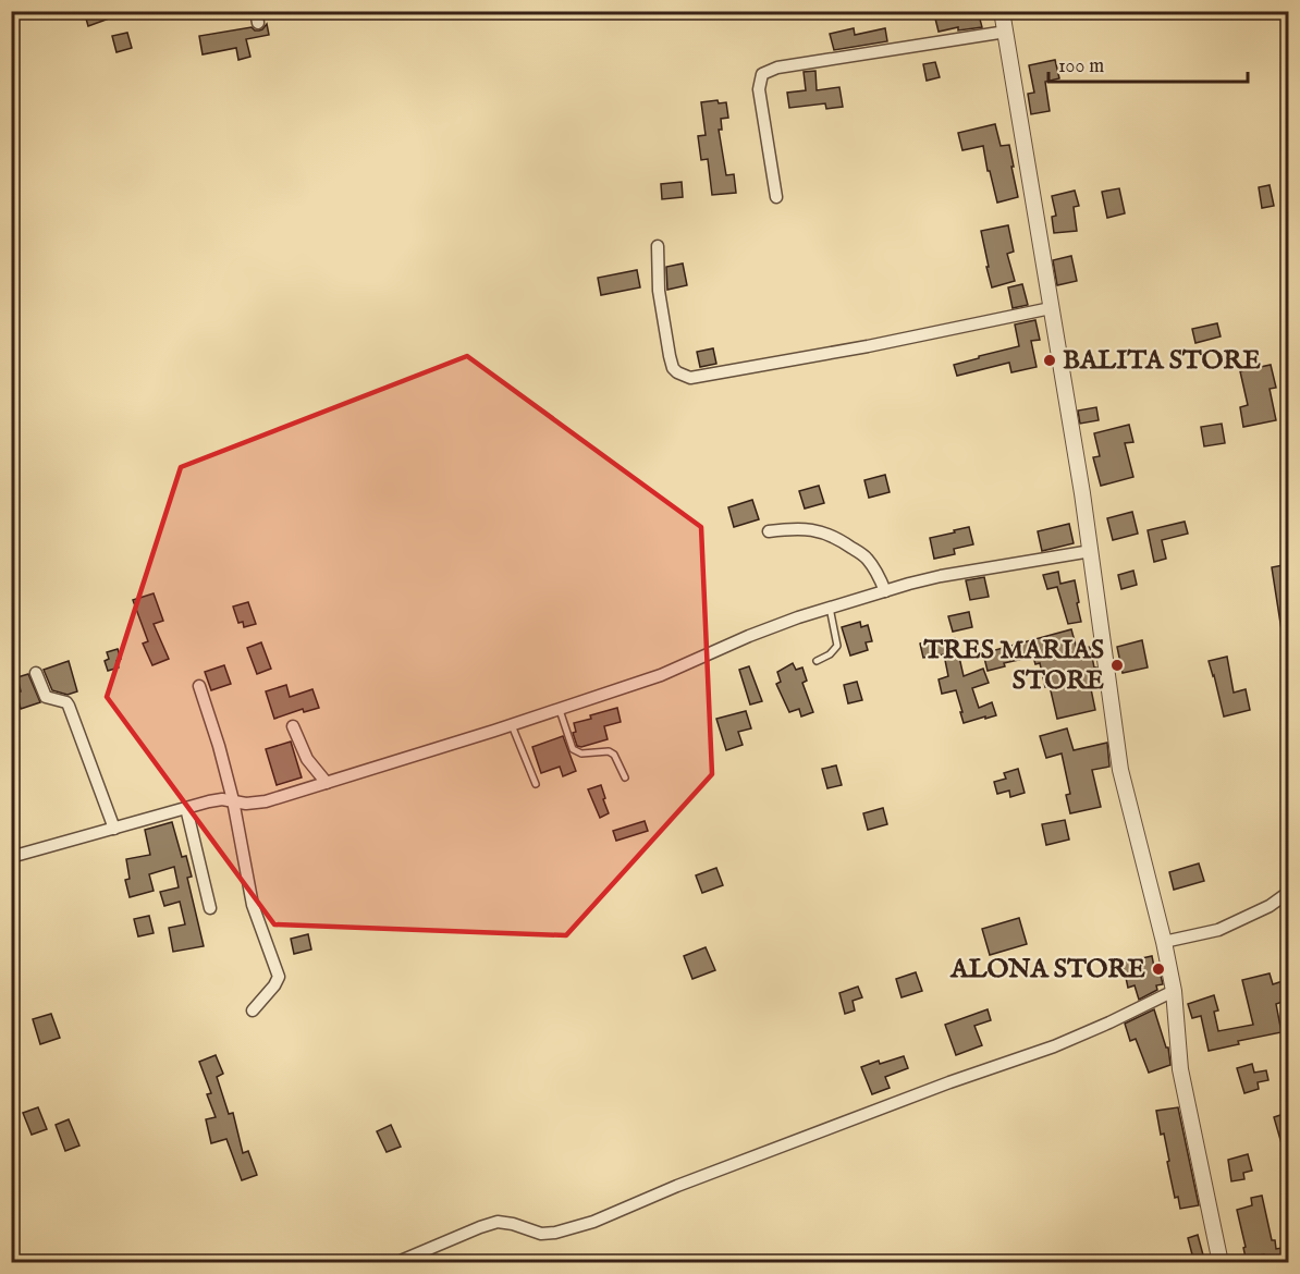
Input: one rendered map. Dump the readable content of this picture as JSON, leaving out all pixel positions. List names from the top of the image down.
{
  "places": ["BALITA STORE", "TRES MARIAS STORE", "ALONA STORE"],
  "scale_bar": "100 m"
}
